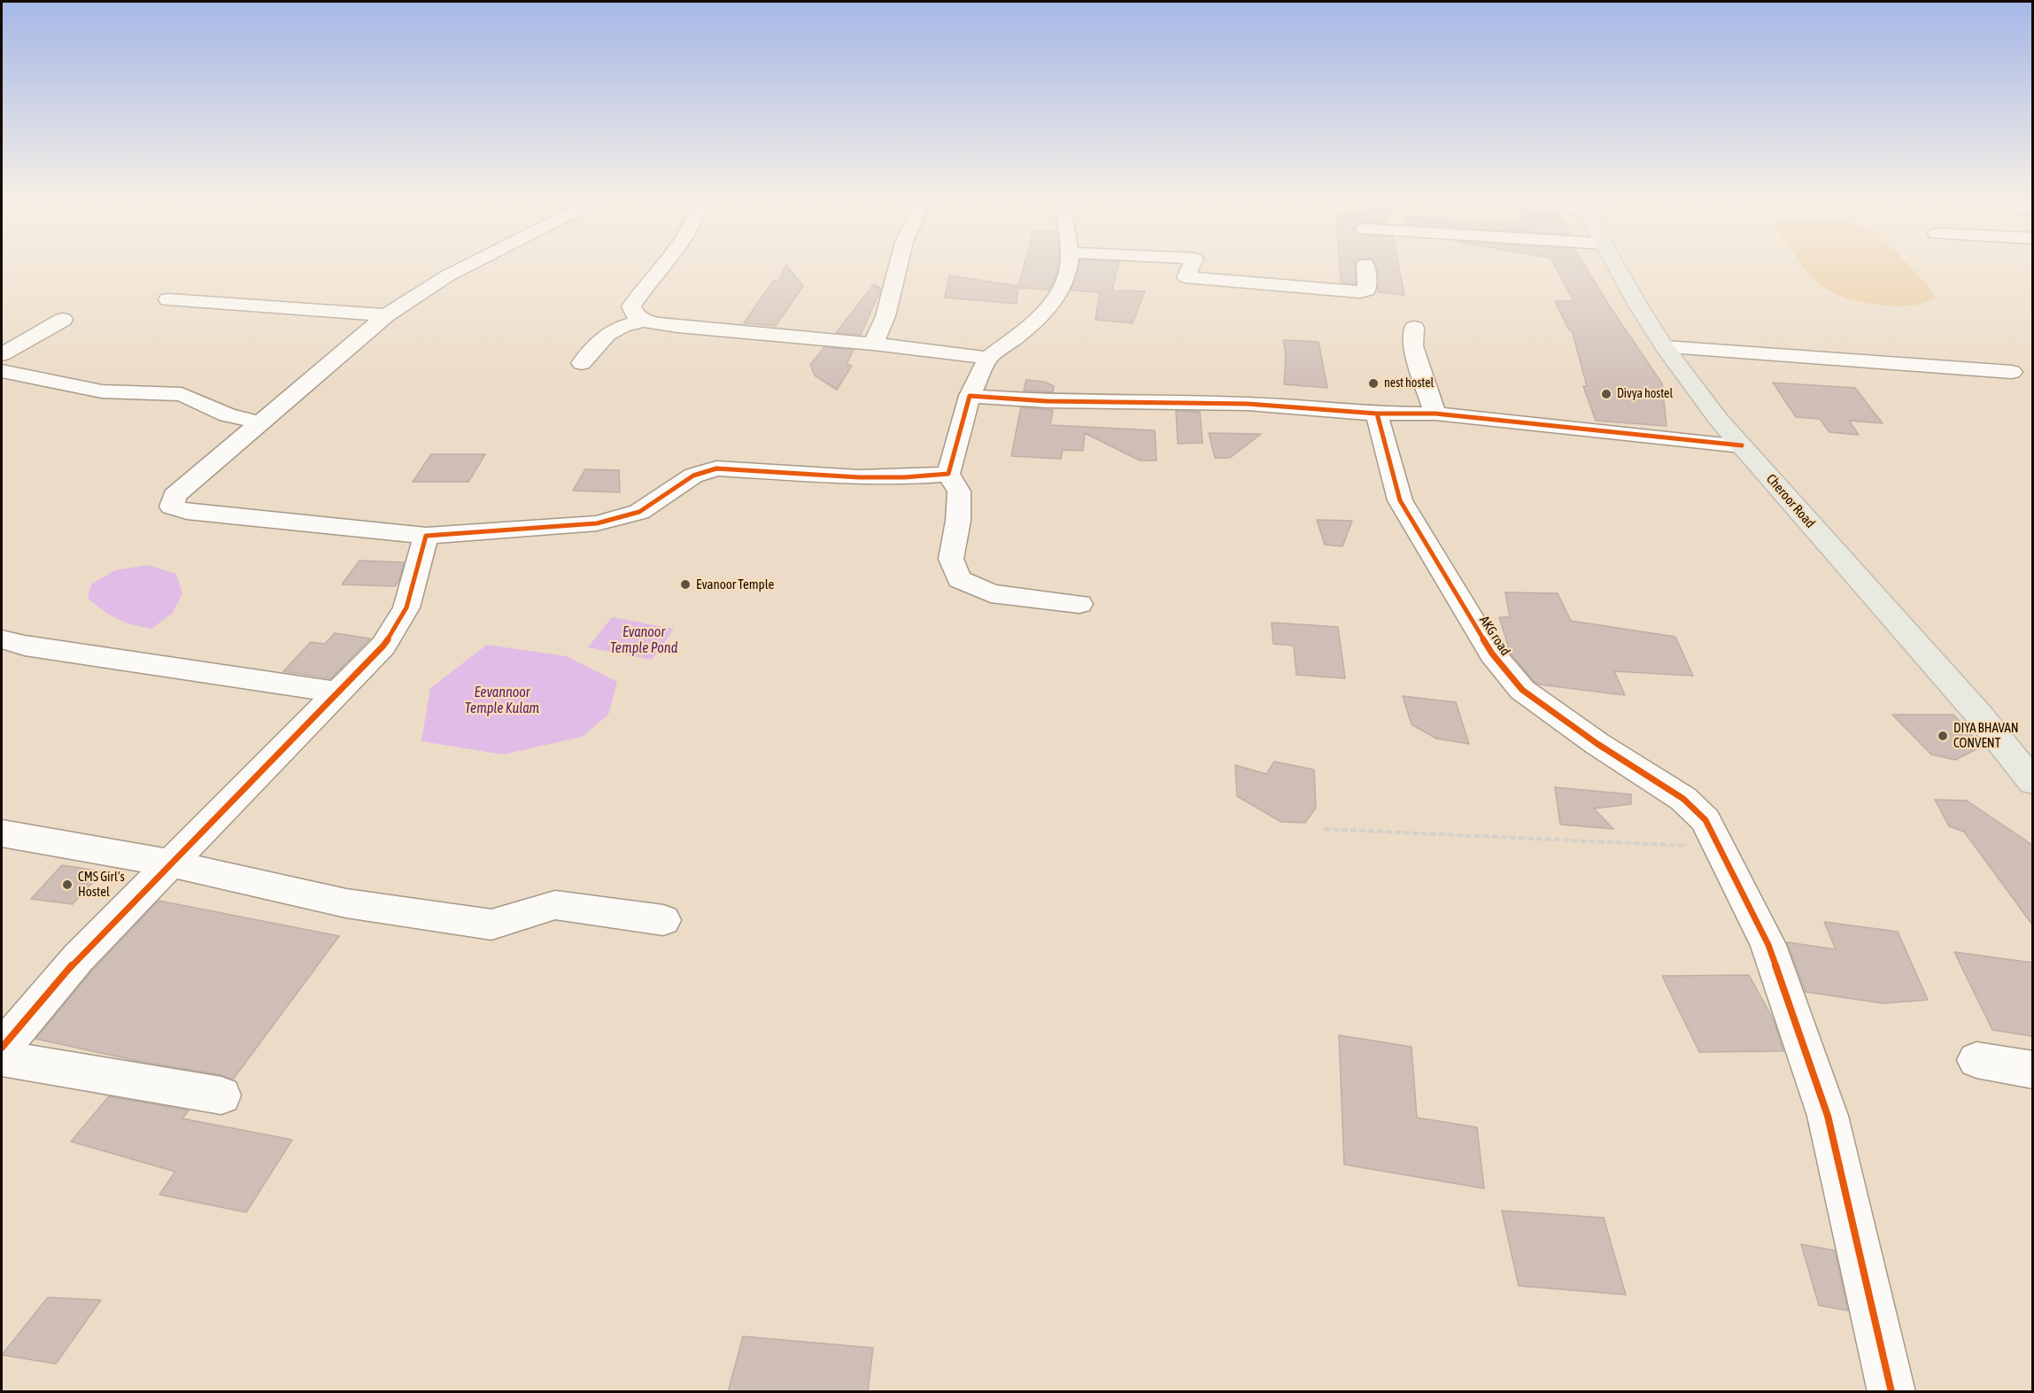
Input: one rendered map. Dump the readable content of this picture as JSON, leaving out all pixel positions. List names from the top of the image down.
{
  "streets": {
    "main road": ["Cheroor Road"],
    "street": ["AKG road"]
  },
  "water": ["Evanoor Temple Pond", "Eevannoor Temple Kulam"],
  "places": [
    "nest hostel",
    "Divya hostel",
    "Evanoor Temple",
    "DIYA BHAVAN CONVENT",
    "CMS Girl's Hostel"
  ]
}
